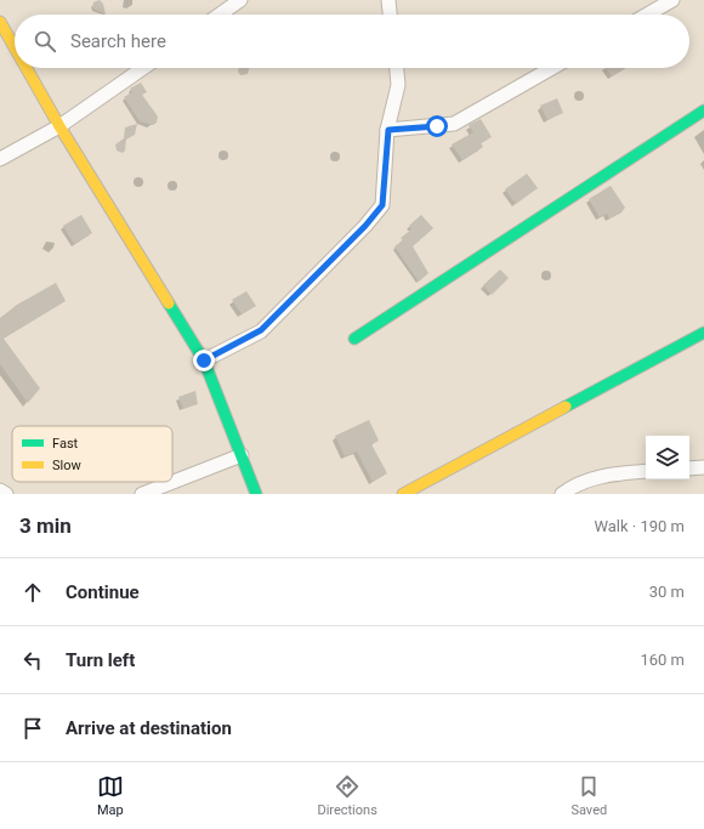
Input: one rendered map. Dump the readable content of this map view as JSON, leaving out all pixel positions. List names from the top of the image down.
{
  "legend": ["Fast", "Slow"],
  "page": {
    "search": "Search here",
    "heading": ["3 min", "Walk · 190 m"],
    "list": [
      ["Continue", "30 m"],
      ["Turn left", "160 m"],
      "Arrive at destination"
    ],
    "nav": ["Map", "Directions", "Saved"]
  }
}
